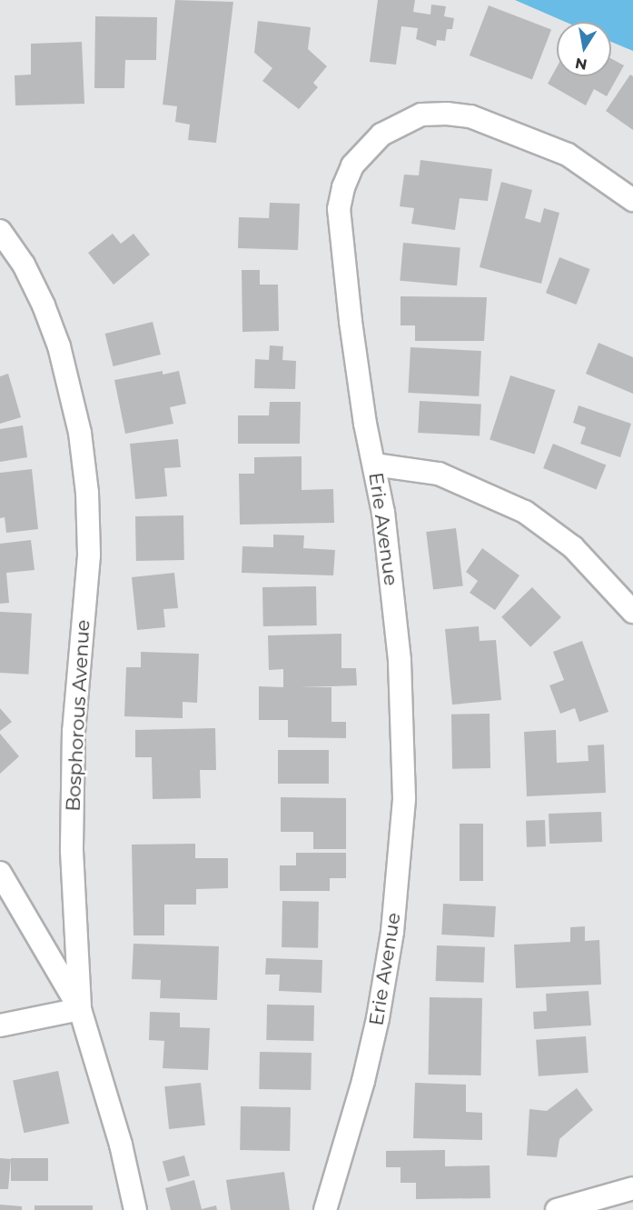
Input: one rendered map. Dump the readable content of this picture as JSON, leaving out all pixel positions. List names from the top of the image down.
{
  "streets": {
    "street": ["Erie Avenue", "Bosphorous Avenue"]
  },
  "north": "bottom"
}
